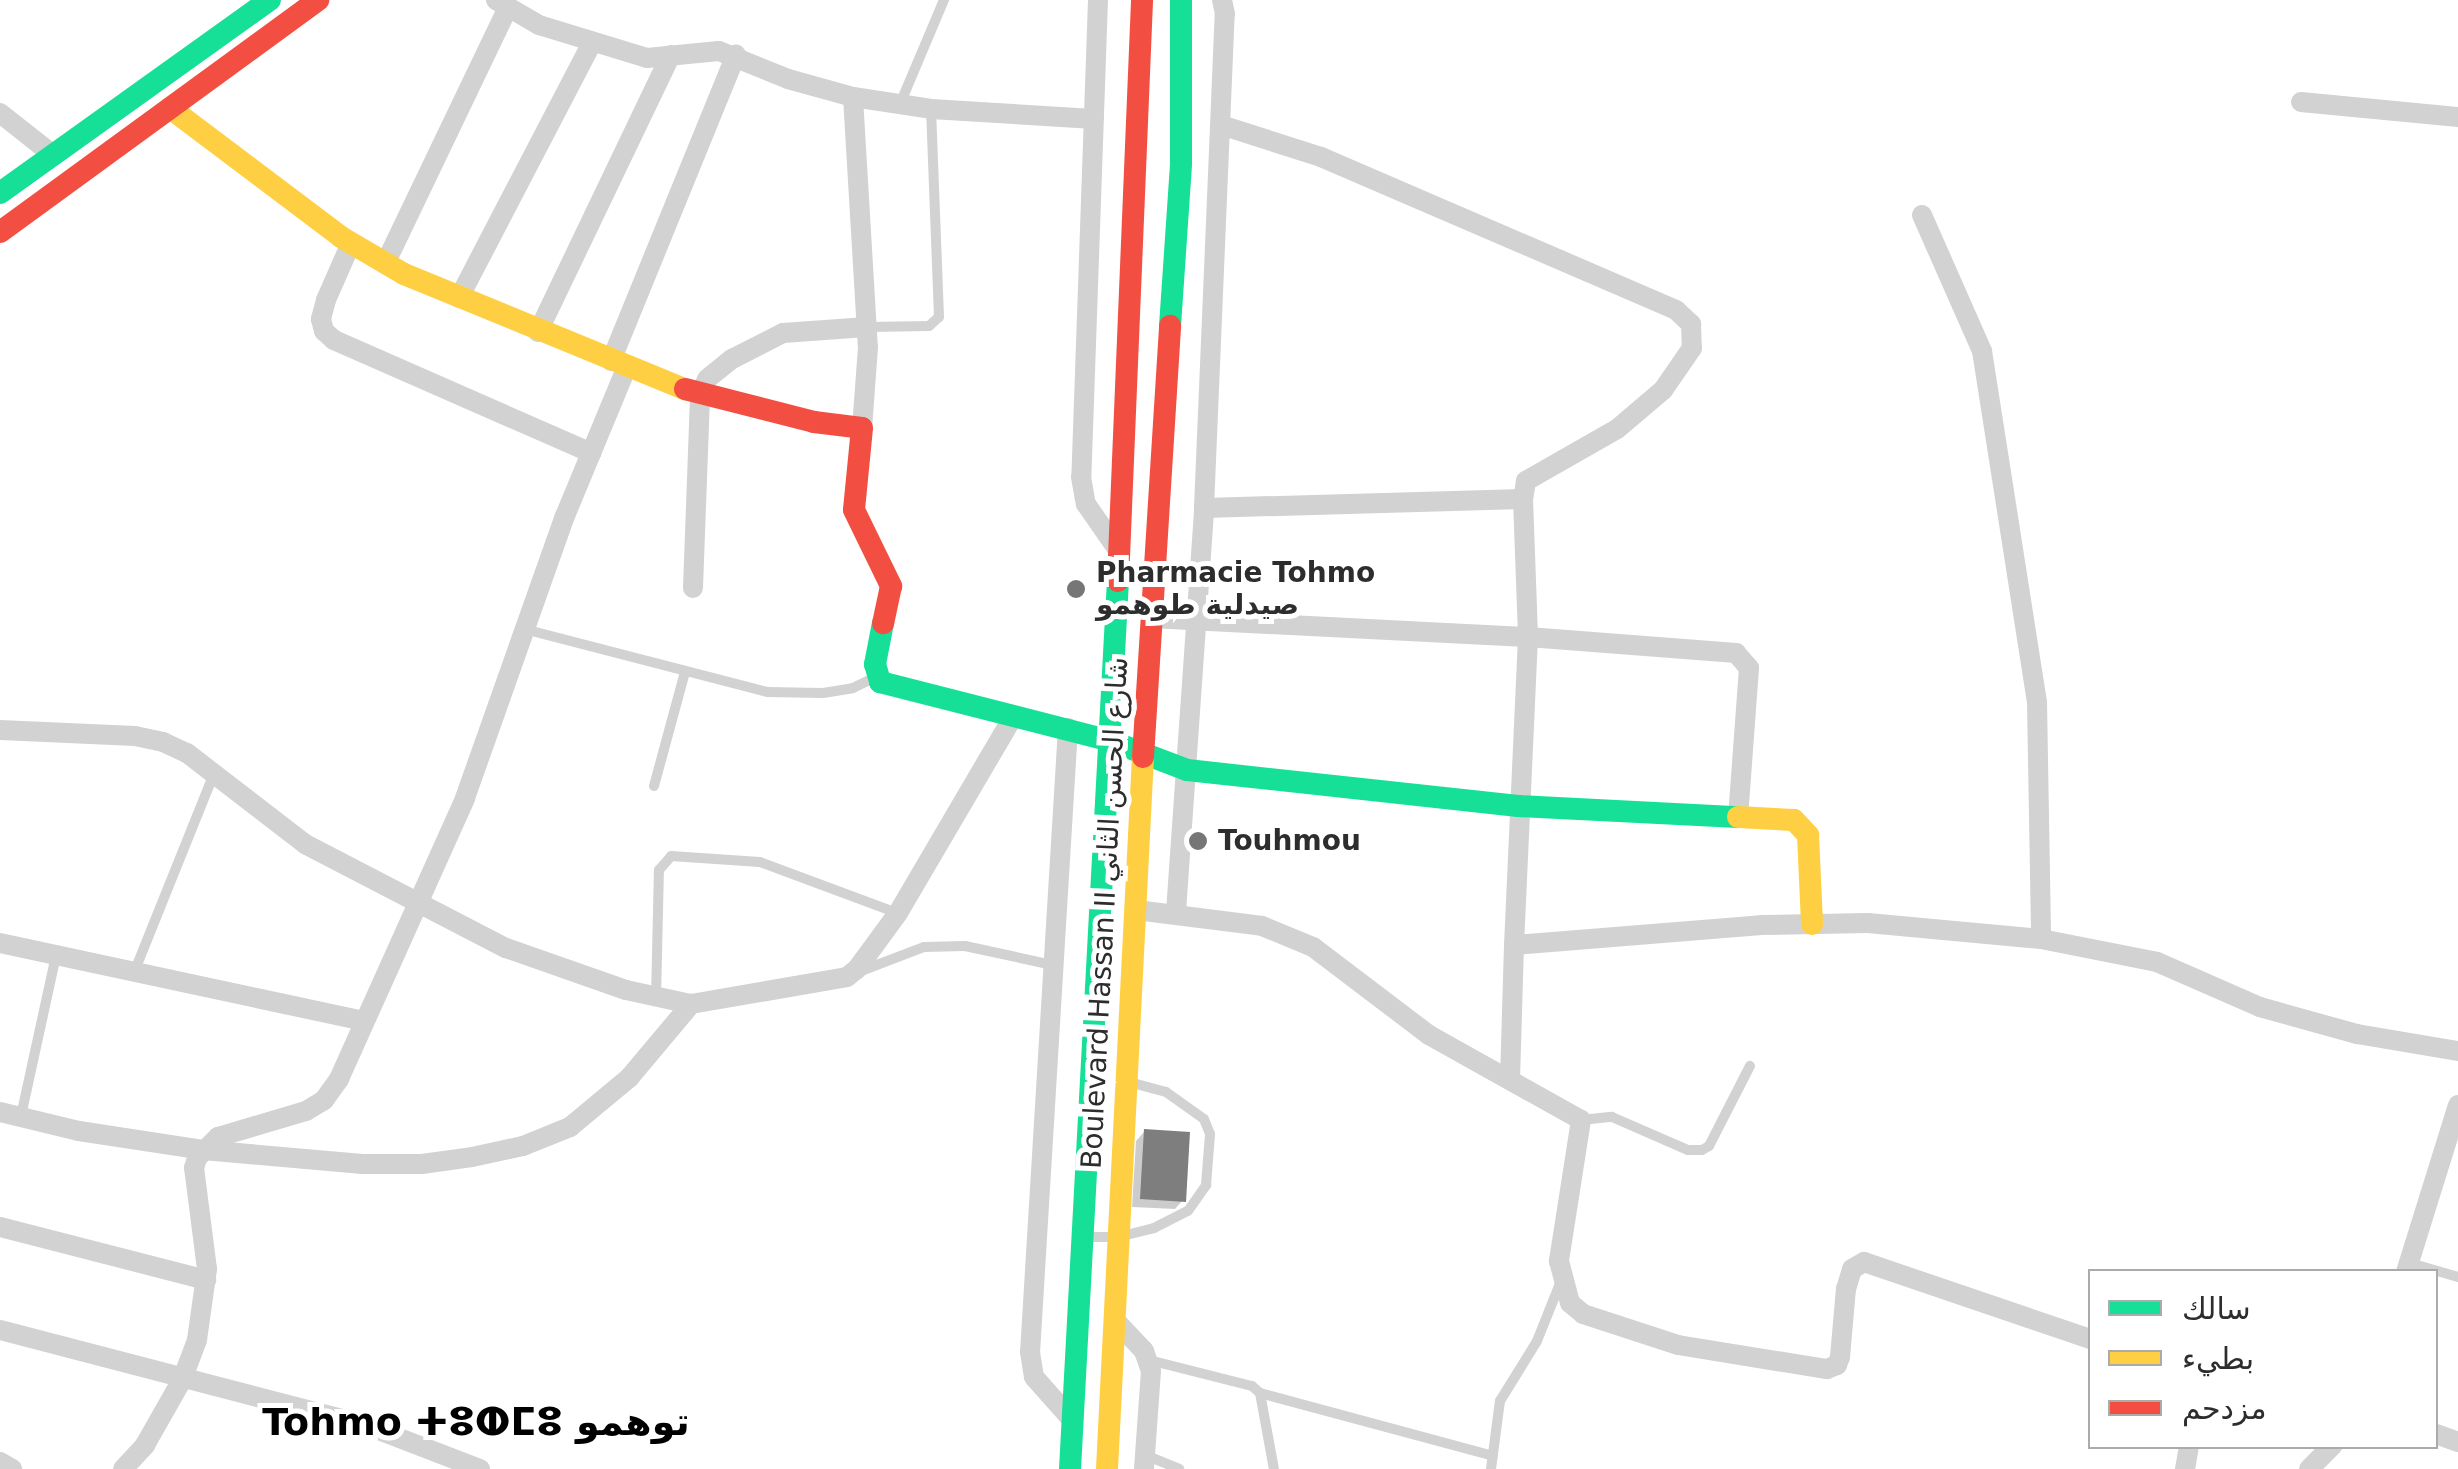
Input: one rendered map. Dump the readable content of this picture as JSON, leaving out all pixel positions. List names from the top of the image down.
{
  "streets": {
    "main road": ["Boulevard Hassan II شارع الحسن الثاني"]
  },
  "districts": ["Tohmo ⵜⵓⵀⵎⵓ توهمو"],
  "places": ["Pharmacie Tohmo صيدلية طوهمو", "Touhmou"],
  "legend": ["سالك", "بطيء", "مزدحم"]
}
